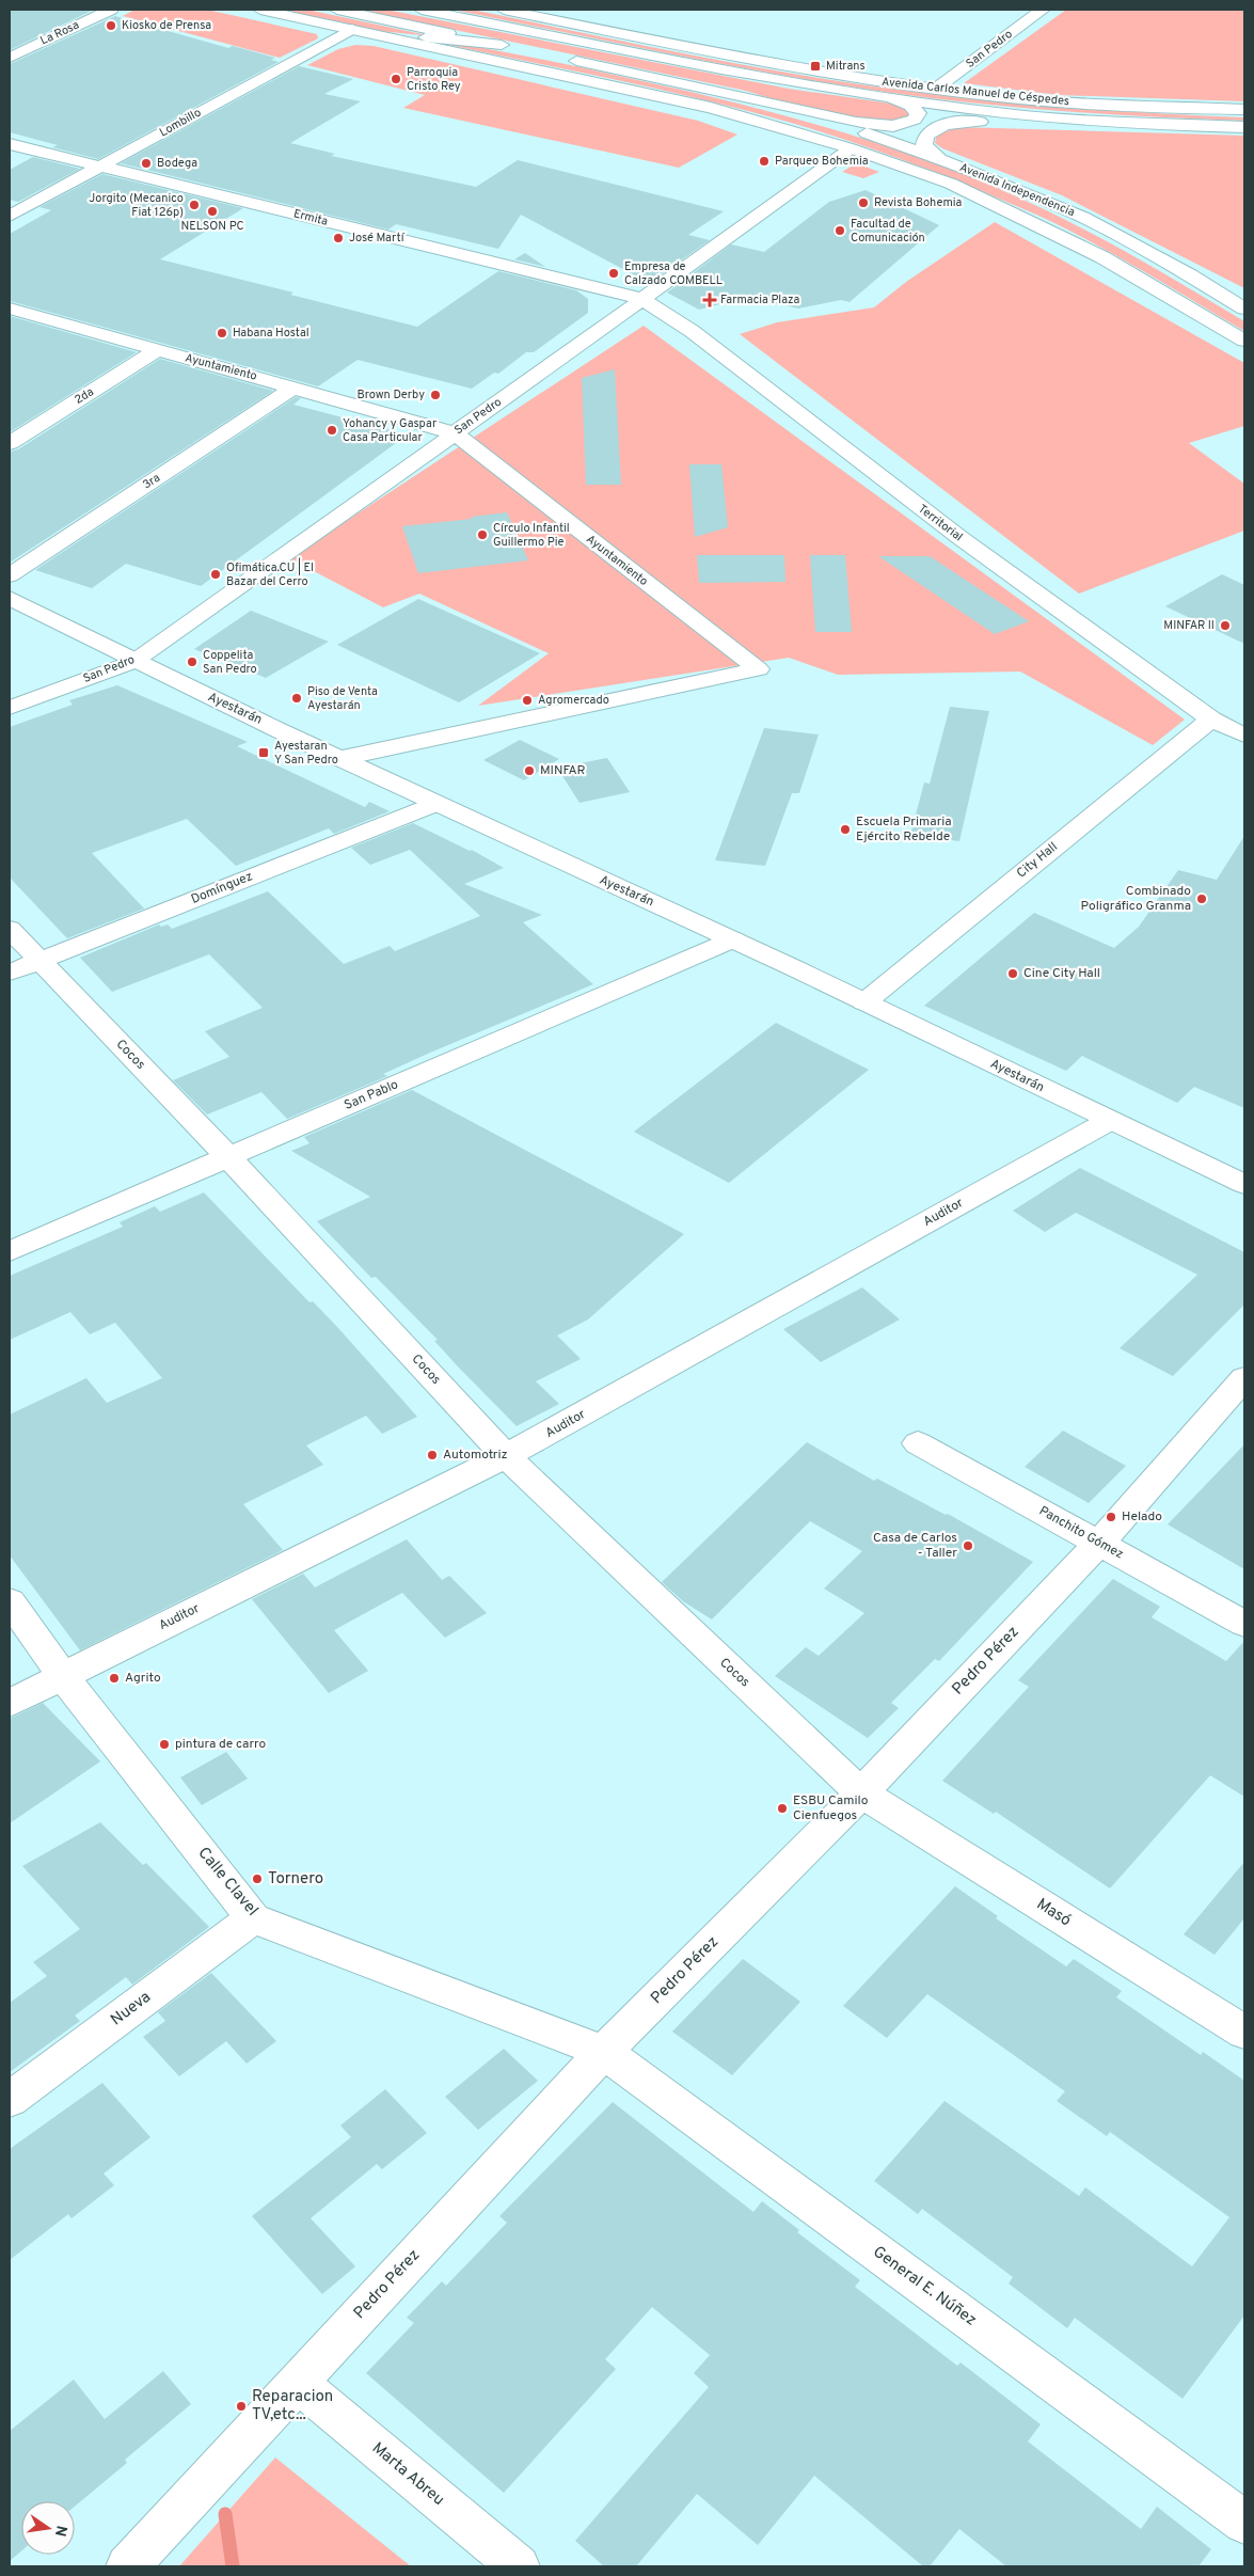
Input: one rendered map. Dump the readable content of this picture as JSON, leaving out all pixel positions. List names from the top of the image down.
{
  "streets": {
    "main road": [
      "La Rosa",
      "San Pedro",
      "Avenida Carlos Manuel de Céspedes",
      "Lombillo",
      "Avenida Independencia",
      "Ermita",
      "Ayuntamiento",
      "2da",
      "3ra",
      "Territorial",
      "Ayestarán",
      "City Hall",
      "Domínguez",
      "Cocos",
      "San Pablo",
      "Auditor",
      "Panchito Gómez",
      "Pedro Pérez",
      "Calle Clavel",
      "Masó",
      "Nueva",
      "General E. Núñez",
      "Marta Abreu"
    ]
  },
  "crossings": [
    ["San Pedro", "Avenida Carlos Manuel de Céspedes"],
    ["San Pedro", "Avenida Independencia"],
    ["San Pedro", "Ermita"],
    ["San Pedro", "Ayuntamiento"],
    ["San Pedro", "Territorial"],
    ["San Pedro", "Ayestarán"],
    ["Lombillo", "Ermita"],
    ["Ermita", "Territorial"],
    ["Ayuntamiento", "2da"],
    ["Ayuntamiento", "3ra"],
    ["Ayuntamiento", "Ayestarán"],
    ["Territorial", "City Hall"],
    ["Ayestarán", "City Hall"],
    ["Ayestarán", "Domínguez"],
    ["Ayestarán", "San Pablo"],
    ["Ayestarán", "Auditor"],
    ["Domínguez", "Cocos"],
    ["Cocos", "San Pablo"],
    ["Cocos", "Auditor"],
    ["Cocos", "Pedro Pérez"],
    ["Cocos", "Masó"],
    ["Auditor", "Calle Clavel"],
    ["Panchito Gómez", "Pedro Pérez"],
    ["Pedro Pérez", "Calle Clavel"],
    ["Pedro Pérez", "Masó"],
    ["Pedro Pérez", "General E. Núñez"],
    ["Pedro Pérez", "Marta Abreu"],
    ["Calle Clavel", "Nueva"],
    ["Calle Clavel", "General E. Núñez"]
  ],
  "places": {
    "other": [
      "Kiosko de Prensa",
      "Parroquia Cristo Rey",
      "Parqueo Bohemia",
      "Bodega",
      "Revista Bohemia",
      "Jorgito (Mecanico Fiat 126p)",
      "NELSON PC",
      "Facultad de Comunicación",
      "José Martí",
      "Empresa de Calzado COMBELL",
      "Habana Hostal",
      "Brown Derby",
      "Yohancy y Gaspar Casa Particular",
      "Círculo Infantil Guillermo Pie",
      "Ofimática.CU | El Bazar del Cerro",
      "MINFAR II",
      "Coppelita San Pedro",
      "Piso de Venta Ayestarán",
      "Agromercado",
      "MINFAR",
      "Escuela Primaria Ejército Rebelde",
      "Combinado Poligráfico Granma",
      "Cine City Hall",
      "Automotriz",
      "Helado",
      "Casa de Carlos - Taller",
      "Agrito",
      "pintura de carro",
      "ESBU Camilo Cienfuegos",
      "Tornero",
      "Reparacion TV,etc..."
    ],
    "transit": ["Mitrans", "Ayestaran Y San Pedro"],
    "health": ["Farmacia Plaza"]
  },
  "north": "right"
}
